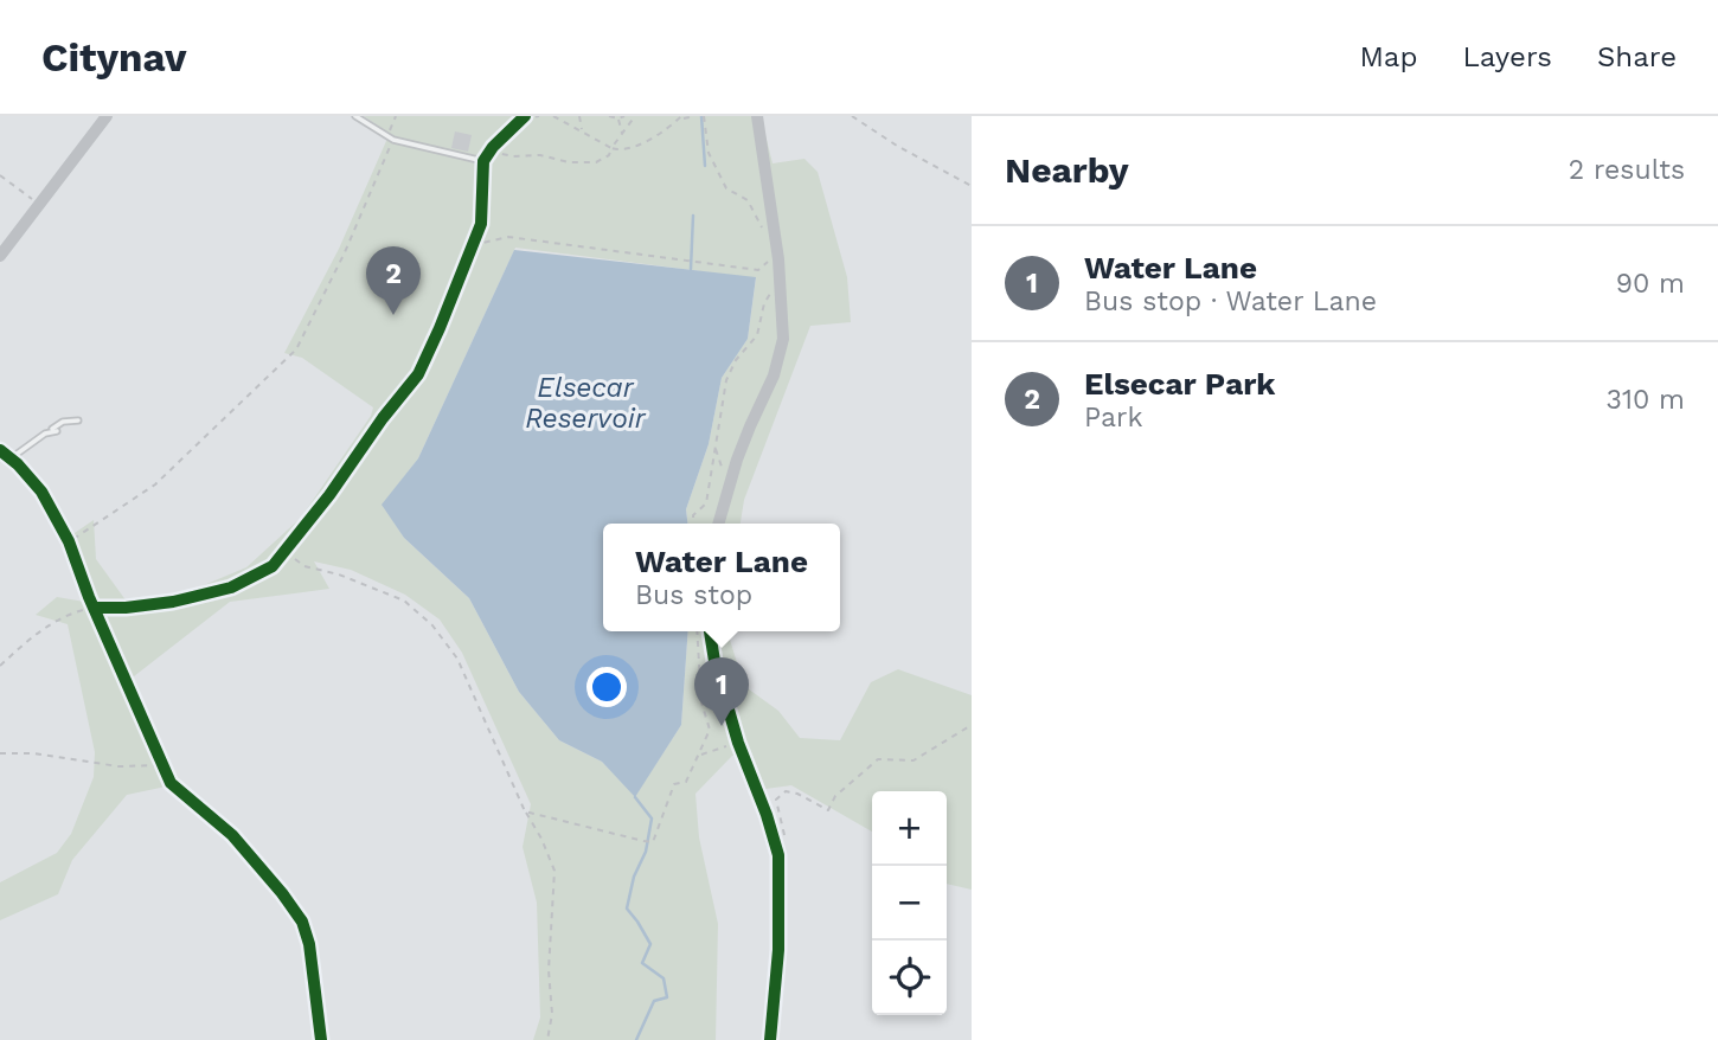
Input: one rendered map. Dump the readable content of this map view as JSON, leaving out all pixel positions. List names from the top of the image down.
{
  "water": ["Elsecar Reservoir"],
  "page": {
    "header": "Citynav",
    "nav": ["Map", "Layers", "Share"],
    "heading": ["Nearby", "2 results"],
    "list": [
      {
        "mark": "1",
        "name": "Water Lane",
        "note": "Bus stop · Water Lane",
        "value": "90 m"
      },
      {
        "mark": "2",
        "name": "Elsecar Park",
        "note": "Park",
        "value": "310 m"
      }
    ],
    "pins": ["2", "1"],
    "popup": ["Water Lane", "Bus stop"],
    "map_buttons": ["+", "−"]
  }
}
